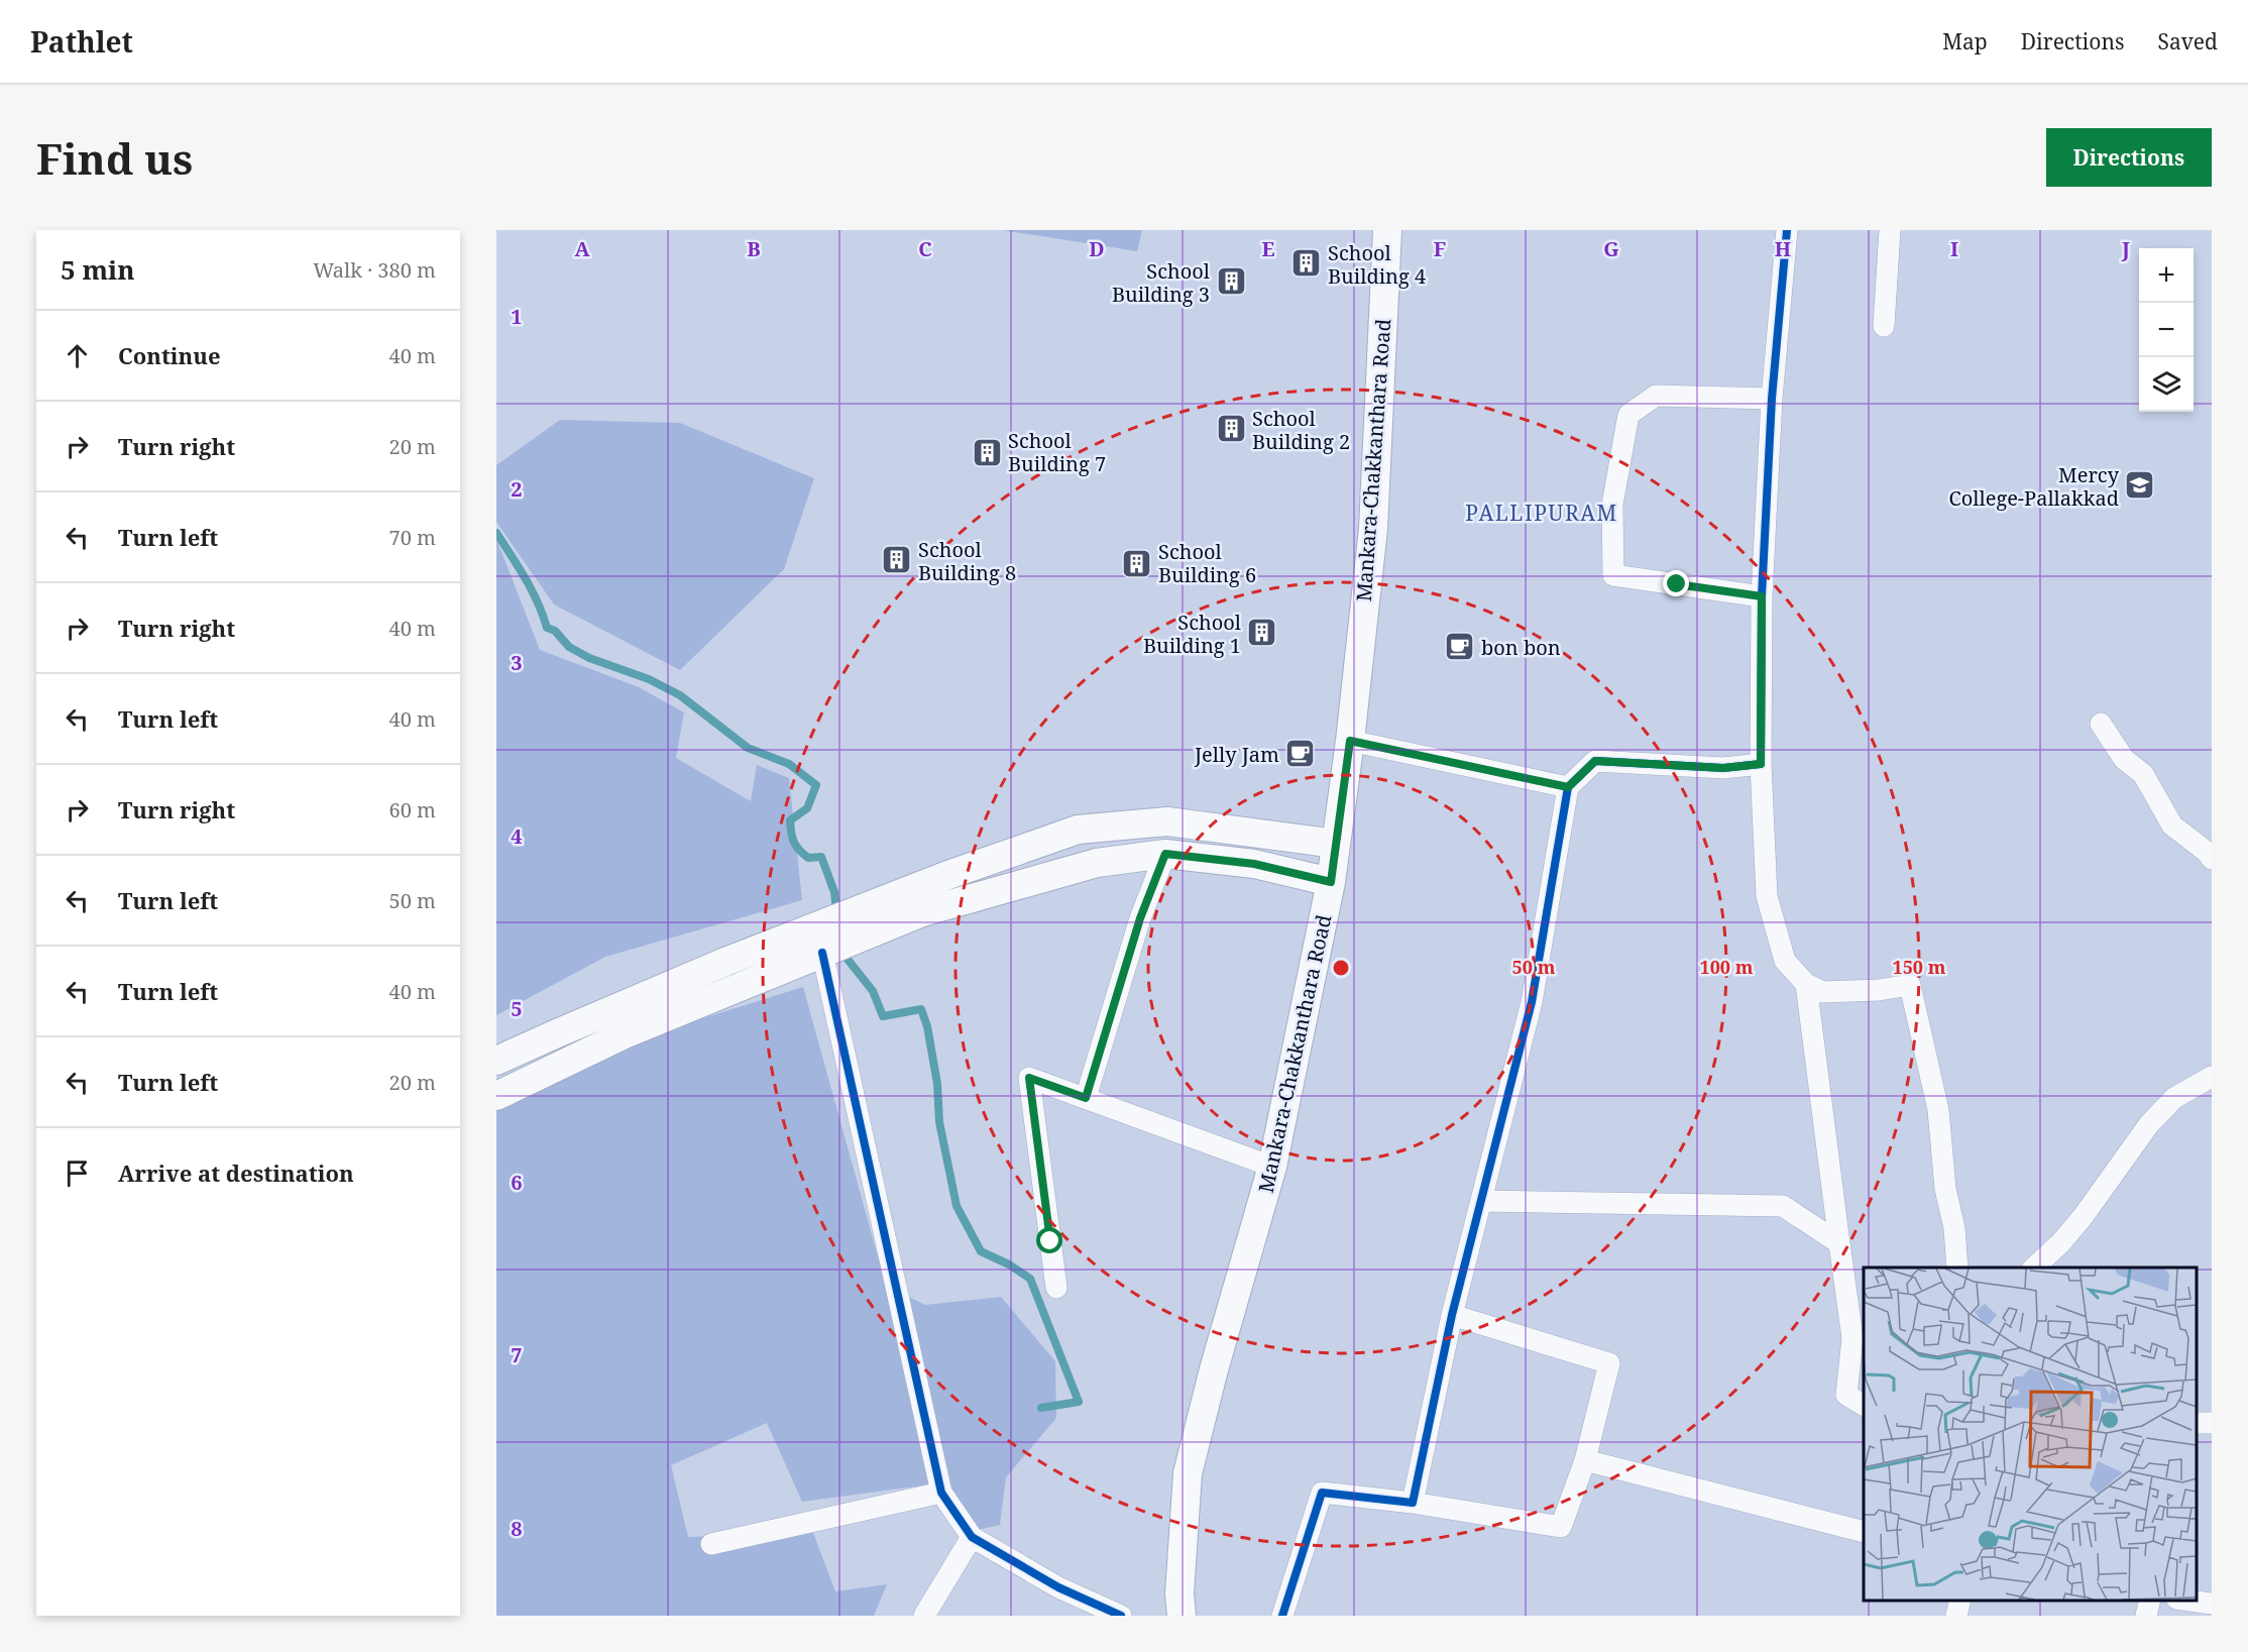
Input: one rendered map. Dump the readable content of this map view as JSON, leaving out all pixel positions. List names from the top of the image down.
{
  "streets": {
    "main road": ["Mankara-Chakkanthara Road"]
  },
  "districts": ["PALLIPURAM"],
  "places": {
    "building": [
      "School Building 4",
      "School Building 3",
      "School Building 2",
      "School Building 7",
      "School Building 8",
      "School Building 6",
      "School Building 1"
    ],
    "school or university": ["Mercy College-Pallakkad"],
    "cafe": ["bon bon", "Jelly Jam"]
  },
  "page": {
    "header": "Pathlet",
    "nav": ["Map", "Directions", "Saved"],
    "buttons": "Directions",
    "title": "Find us",
    "heading": ["5 min", "Walk · 380 m"],
    "map_buttons": ["+", "−"],
    "list": [
      ["Continue", "40 m"],
      ["Turn right", "20 m"],
      ["Turn left", "70 m"],
      ["Turn right", "40 m"],
      ["Turn left", "40 m"],
      ["Turn right", "60 m"],
      ["Turn left", "50 m"],
      ["Turn left", "40 m"],
      ["Turn left", "20 m"],
      "Arrive at destination"
    ]
  },
  "grid": {
    "columns": [
      "A",
      "B",
      "C",
      "D",
      "E",
      "F",
      "G",
      "H",
      "I",
      "J"
    ],
    "rows": [
      "1",
      "2",
      "3",
      "4",
      "5",
      "6",
      "7",
      "8"
    ]
  },
  "rings": ["50 m", "100 m", "150 m"]
}
